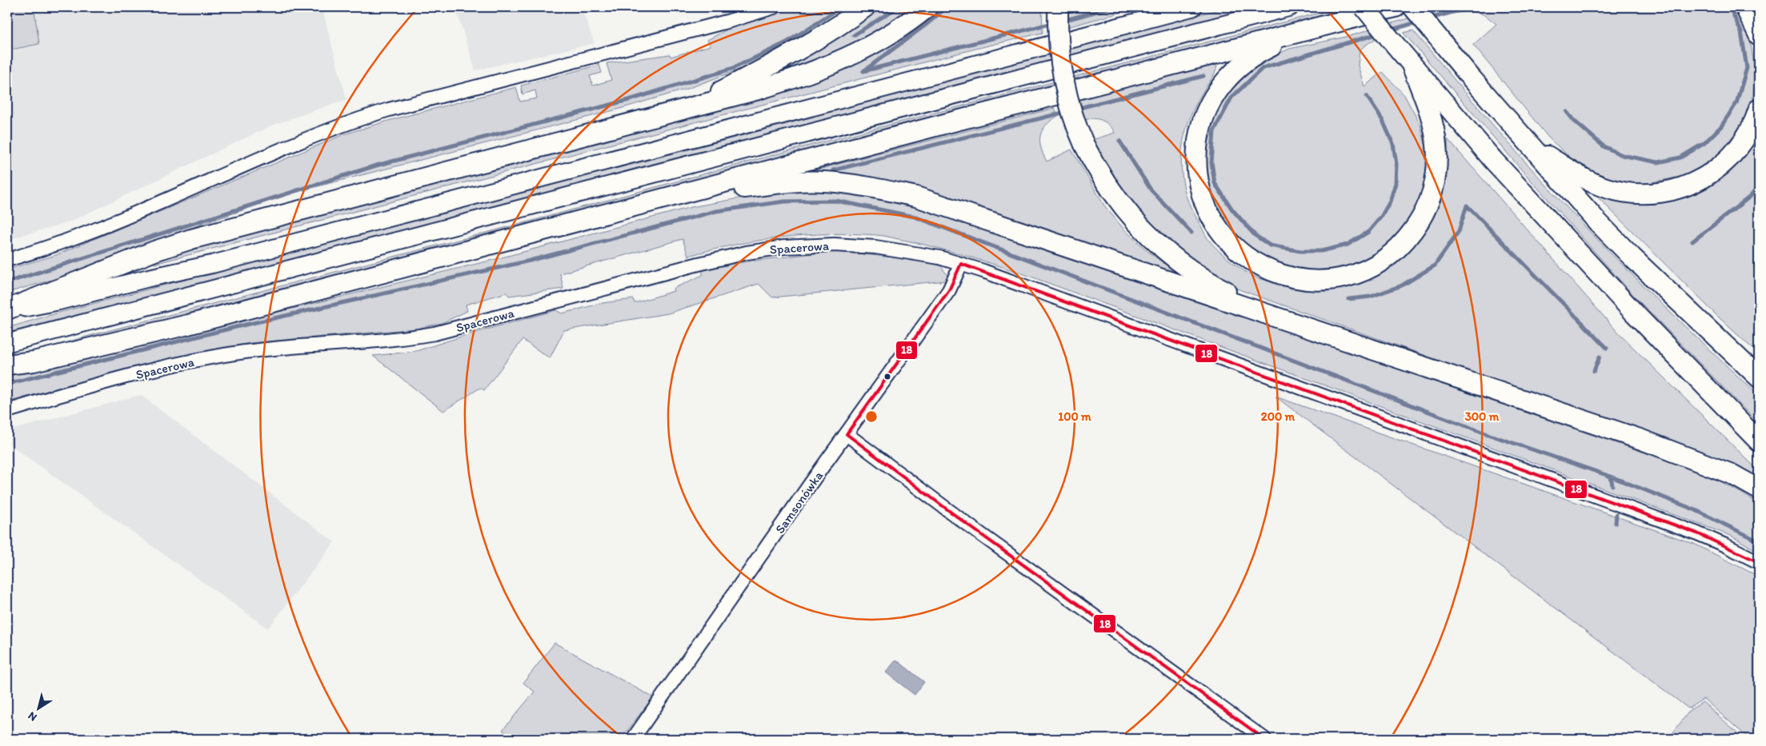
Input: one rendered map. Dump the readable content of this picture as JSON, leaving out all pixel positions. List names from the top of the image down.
{
  "streets": {
    "street": ["Spacerowa", "Samsonówka"]
  },
  "crossings": [
    ["Spacerowa", "Samsonówka"]
  ],
  "lines": ["transit line 18"],
  "north": "bottom left",
  "rings": ["100 m", "200 m", "300 m"]
}
